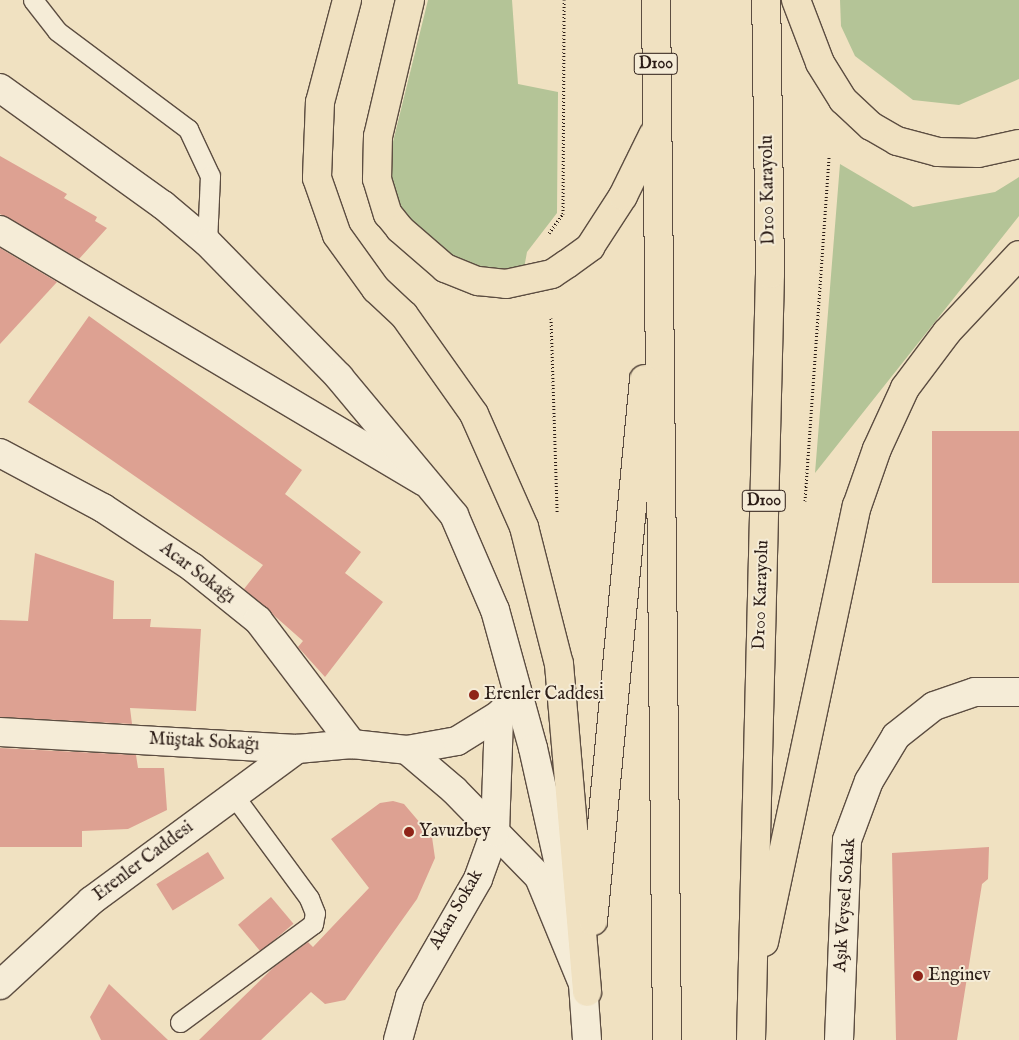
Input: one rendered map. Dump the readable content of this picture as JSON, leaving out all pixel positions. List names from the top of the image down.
{
  "streets": {
    "highway": ["D100", "D100 Karayolu"],
    "street": [
      "Acar Sokağı",
      "Müştak Sokağı",
      "Erenler Caddesi",
      "Aşık Veysel Sokak",
      "Akan Sokak"
    ]
  },
  "crossings": [
    ["Acar Sokağı", "Müştak Sokağı"],
    ["Müştak Sokağı", "Erenler Caddesi"],
    ["Müştak Sokağı", "Akan Sokak"]
  ],
  "places": ["Erenler Caddesi̇", "Yavuzbey", "Enginev"]
}
